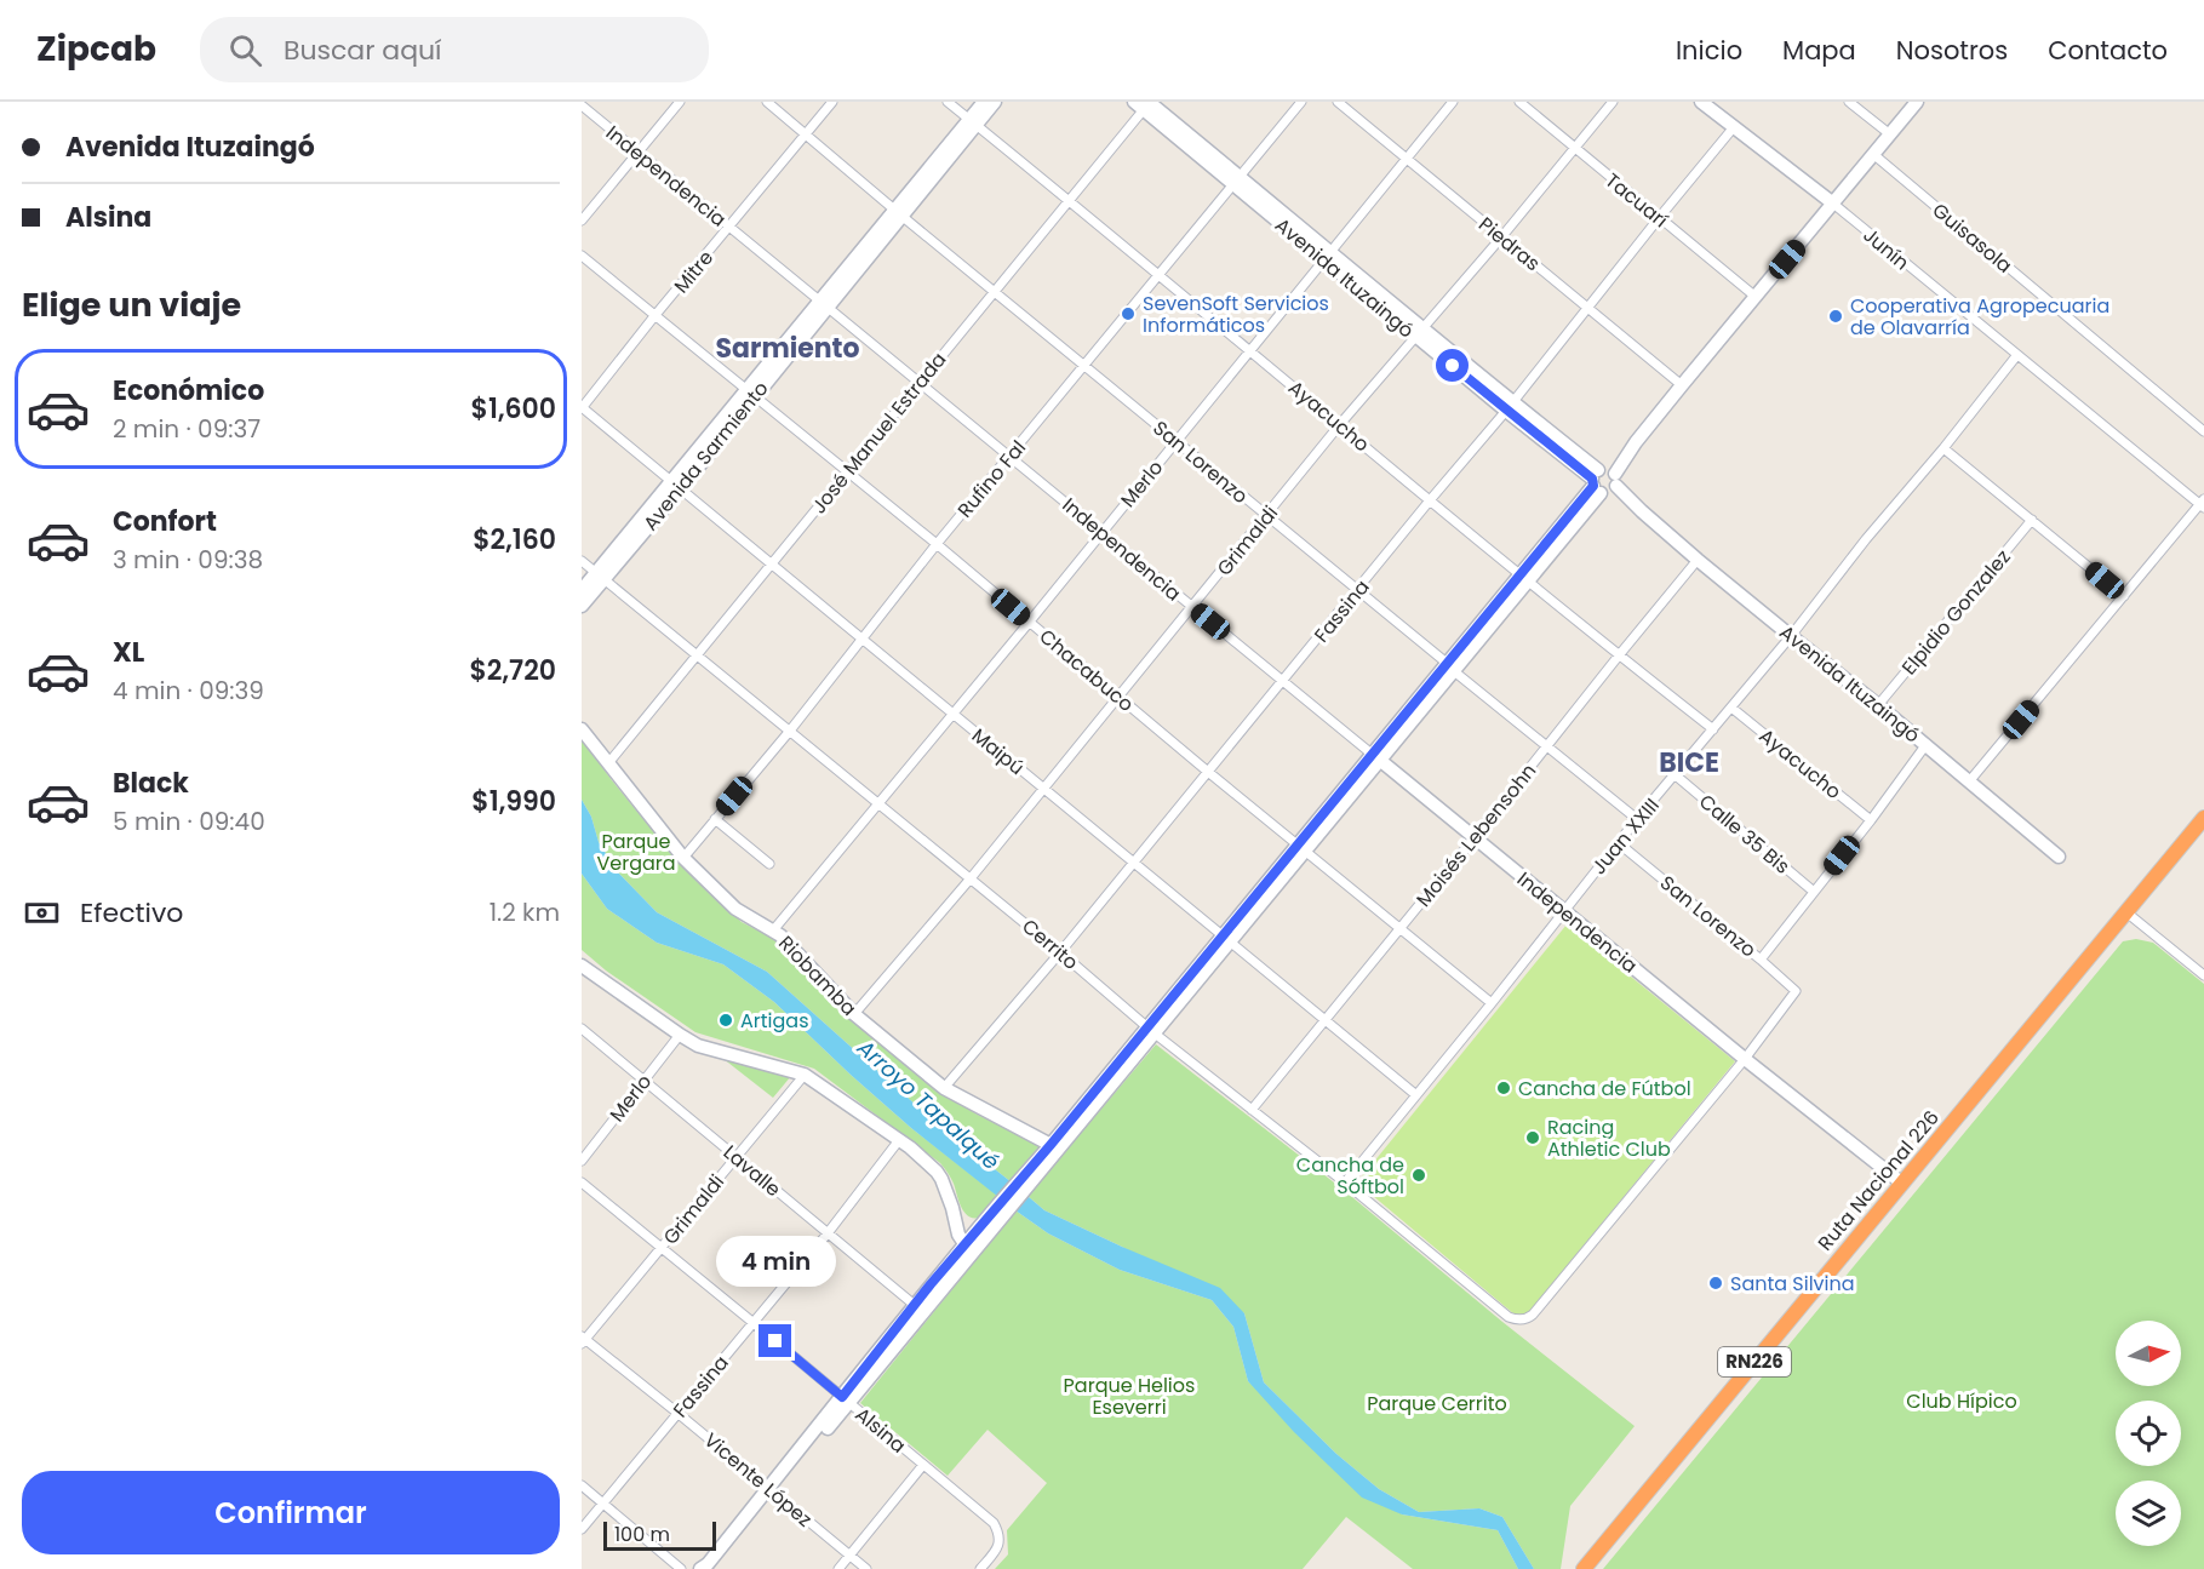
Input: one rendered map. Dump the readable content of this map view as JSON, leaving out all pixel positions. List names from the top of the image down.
{
  "streets": {
    "highway": ["Ruta Nacional 226", "RN226"],
    "main road": [
      "Independencia",
      "Junín",
      "Avenida Ituzaingó",
      "Avenida Sarmiento",
      "Riobamba"
    ],
    "street": [
      "Tacuarí",
      "Guisasola",
      "Piedras",
      "Mitre",
      "Ayacucho",
      "José Manuel Estrada",
      "San Lorenzo",
      "Rufino Fal",
      "Merlo",
      "Grimaldi",
      "Fassina",
      "Elpidio Gonzalez",
      "Chacabuco",
      "Maipú",
      "Calle 35 Bis",
      "Moisés Lebensohn",
      "Juan XXIII",
      "Cerrito",
      "Lavalle",
      "Alsina",
      "Vicente López"
    ]
  },
  "crossings": [
    ["Independencia", "Mitre"],
    ["Independencia", "José Manuel Estrada"],
    ["Independencia", "Avenida Sarmiento"],
    ["Independencia", "San Lorenzo"],
    ["Independencia", "Rufino Fal"],
    ["Independencia", "Merlo"],
    ["Independencia", "Grimaldi"],
    ["Independencia", "Fassina"],
    ["Independencia", "Moisés Lebensohn"],
    ["Independencia", "Juan XXIII"],
    ["Independencia", "Cerrito"],
    ["Independencia", "Ruta Nacional 226"],
    ["Tacuarí", "Grimaldi"],
    ["Tacuarí", "Fassina"],
    ["Piedras", "Merlo"],
    ["Piedras", "Grimaldi"],
    ["Piedras", "Fassina"],
    ["Junín", "Fassina"],
    ["Junín", "Juan XXIII"],
    ["Mitre", "San Lorenzo"],
    ["Mitre", "Chacabuco"],
    ["Mitre", "Maipú"],
    ["Avenida Ituzaingó", "José Manuel Estrada"],
    ["Avenida Ituzaingó", "Rufino Fal"],
    ["Avenida Ituzaingó", "Merlo"],
    ["Avenida Ituzaingó", "Grimaldi"],
    ["Avenida Ituzaingó", "Fassina"],
    ["Avenida Ituzaingó", "Elpidio Gonzalez"],
    ["Avenida Ituzaingó", "Moisés Lebensohn"],
    ["Avenida Ituzaingó", "Juan XXIII"],
    ["Ayacucho", "José Manuel Estrada"],
    ["Ayacucho", "Avenida Sarmiento"],
    ["Ayacucho", "Rufino Fal"],
    ["Ayacucho", "Merlo"],
    ["Ayacucho", "Grimaldi"],
    ["Ayacucho", "Fassina"],
    ["Ayacucho", "Moisés Lebensohn"],
    ["Ayacucho", "Juan XXIII"],
    ["José Manuel Estrada", "San Lorenzo"],
    ["José Manuel Estrada", "Chacabuco"],
    ["José Manuel Estrada", "Maipú"],
    ["José Manuel Estrada", "Cerrito"],
    ["José Manuel Estrada", "Riobamba"],
    ["Avenida Sarmiento", "San Lorenzo"],
    ["Avenida Sarmiento", "Chacabuco"],
    ["Avenida Sarmiento", "Maipú"],
    ["Avenida Sarmiento", "Cerrito"],
    ["San Lorenzo", "Rufino Fal"],
    ["San Lorenzo", "Merlo"],
    ["San Lorenzo", "Grimaldi"],
    ["San Lorenzo", "Fassina"],
    ["San Lorenzo", "Moisés Lebensohn"],
    ["San Lorenzo", "Juan XXIII"],
    ["San Lorenzo", "Cerrito"],
    ["Rufino Fal", "Chacabuco"],
    ["Rufino Fal", "Maipú"],
    ["Rufino Fal", "Cerrito"],
    ["Rufino Fal", "Riobamba"],
    ["Merlo", "Chacabuco"],
    ["Merlo", "Maipú"],
    ["Merlo", "Cerrito"],
    ["Merlo", "Riobamba"],
    ["Merlo", "Lavalle"],
    ["Grimaldi", "Chacabuco"],
    ["Grimaldi", "Maipú"],
    ["Grimaldi", "Cerrito"],
    ["Grimaldi", "Riobamba"],
    ["Grimaldi", "Lavalle"],
    ["Grimaldi", "Alsina"],
    ["Grimaldi", "Vicente López"],
    ["Fassina", "Chacabuco"],
    ["Fassina", "Maipú"],
    ["Fassina", "Cerrito"],
    ["Fassina", "Riobamba"],
    ["Fassina", "Lavalle"],
    ["Fassina", "Alsina"],
    ["Fassina", "Vicente López"],
    ["Chacabuco", "Moisés Lebensohn"],
    ["Chacabuco", "Juan XXIII"],
    ["Maipú", "Moisés Lebensohn"],
    ["Maipú", "Juan XXIII"],
    ["Calle 35 Bis", "Juan XXIII"],
    ["Moisés Lebensohn", "Cerrito"],
    ["Juan XXIII", "Cerrito"]
  ],
  "districts": ["Sarmiento", "BICE"],
  "water": ["Arroyo Tapalqué"],
  "parks": [
    "Parque Vergara",
    "Parque Helios Eseverri",
    "Club Hípico",
    "Parque Cerrito"
  ],
  "places": [
    "SevenSoft Servicios Informáticos",
    "Cooperativa Agropecuaria de Olavarría",
    "Artigas",
    "Cancha de Fútbol",
    "Racing Athletic Club",
    "Cancha de Sóftbol",
    "Santa Silvina"
  ],
  "scale_bar": "100 m",
  "north": "right",
  "page": {
    "header": "Zipcab",
    "search": "Buscar aquí",
    "nav": [
      "Inicio",
      "Mapa",
      "Nosotros",
      "Contacto"
    ],
    "banner": ["Avenida Ituzaingó", "Alsina"],
    "heading": "Elige un viaje",
    "list": [
      {
        "name": "Económico",
        "note": "2 min · 09:37",
        "value": "$1,600"
      },
      {
        "name": "Confort",
        "note": "3 min · 09:38",
        "value": "$2,160"
      },
      {
        "name": "XL",
        "note": "4 min · 09:39",
        "value": "$2,720"
      },
      {
        "name": "Black",
        "note": "5 min · 09:40",
        "value": "$1,990"
      }
    ],
    "pay": ["Efectivo", "1.2 km"],
    "bubble": "4 min",
    "buttons": "Confirmar",
    "scale": "100 m"
  }
}
